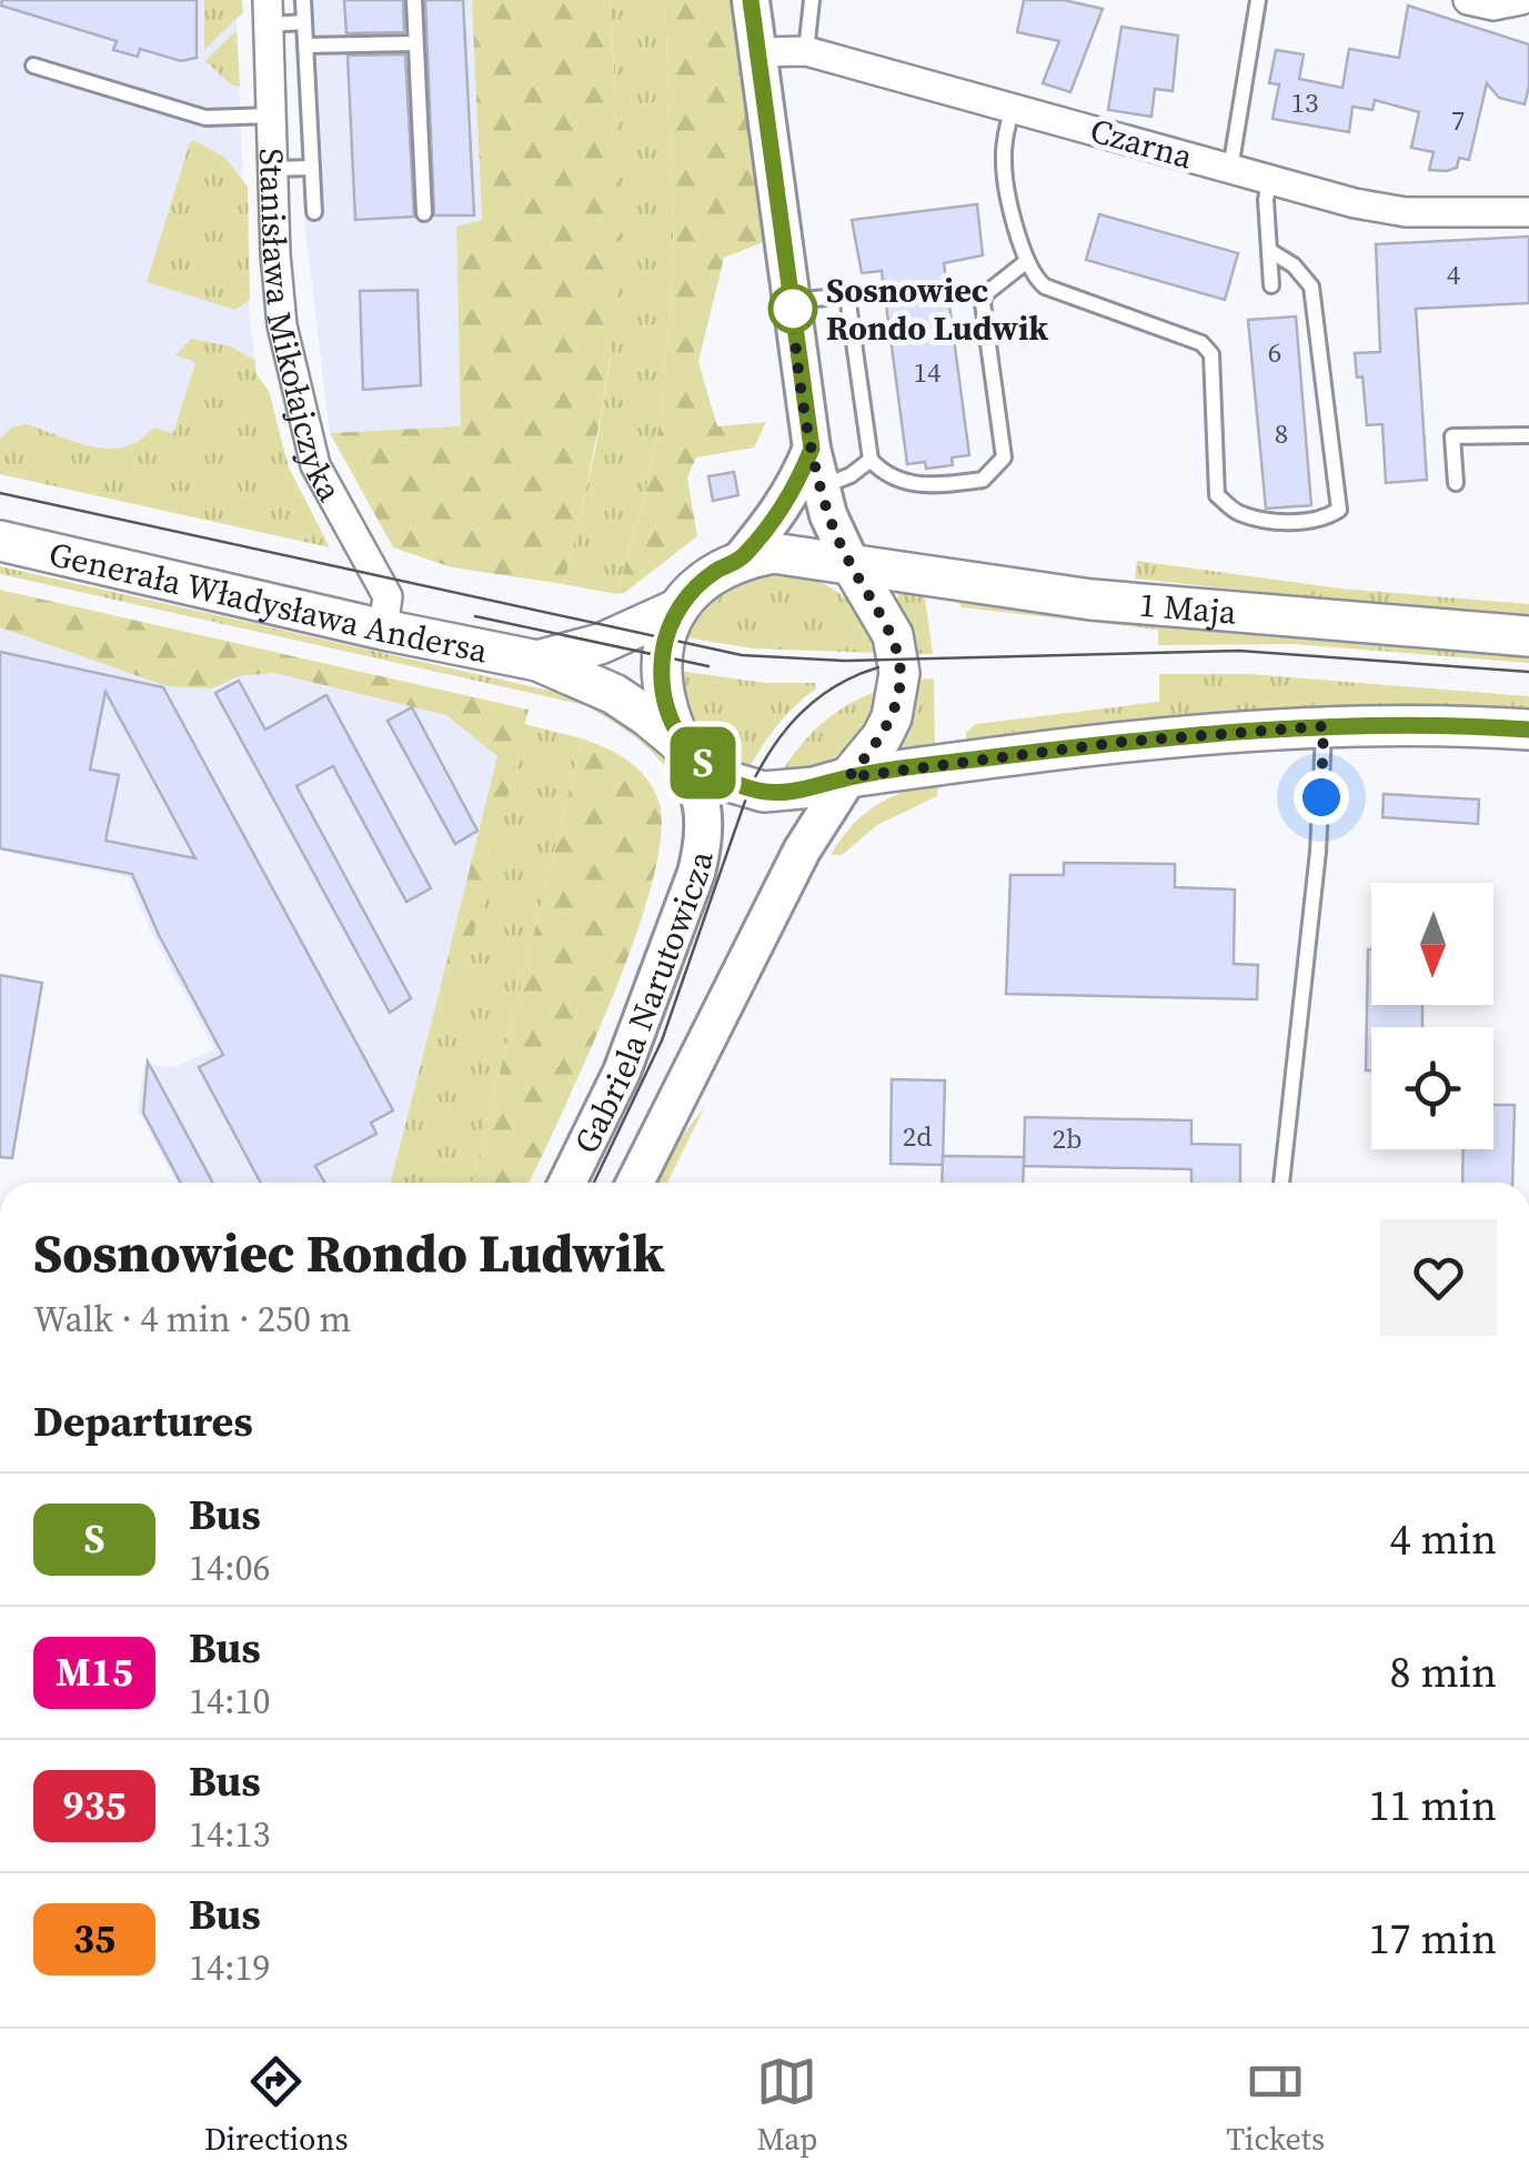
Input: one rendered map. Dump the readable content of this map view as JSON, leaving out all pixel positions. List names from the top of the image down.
{
  "streets": {
    "main road": ["Generała Władysława Andersa", "1 Maja"],
    "street": ["Czarna", "Stanisława Mikołajczyka", "Gabriela Narutowicza"]
  },
  "crossings": [
    ["Stanisława Mikołajczyka", "Generała Władysława Andersa"],
    ["Generała Władysława Andersa", "1 Maja"],
    ["Generała Władysława Andersa", "Gabriela Narutowicza"],
    ["1 Maja", "Gabriela Narutowicza"]
  ],
  "places": ["Sosnowiec Rondo Ludwik"],
  "lines": ["bus line S"],
  "house_numbers": [
    "13",
    "7",
    "4",
    "6",
    "14",
    "8",
    "2d",
    "2b"
  ],
  "north": "bottom",
  "page": {
    "on_map": "S",
    "heading": [
      ["Sosnowiec Rondo Ludwik", "Walk · 4 min · 250 m"],
      "Departures"
    ],
    "list": [
      {
        "mark": "S",
        "name": "Bus",
        "note": "14:06",
        "value": "4 min"
      },
      {
        "mark": "M15",
        "name": "Bus",
        "note": "14:10",
        "value": "8 min"
      },
      {
        "mark": "935",
        "name": "Bus",
        "note": "14:13",
        "value": "11 min"
      },
      {
        "mark": "35",
        "name": "Bus",
        "note": "14:19",
        "value": "17 min"
      }
    ],
    "tabs": ["Directions", "Map", "Tickets"]
  }
}
